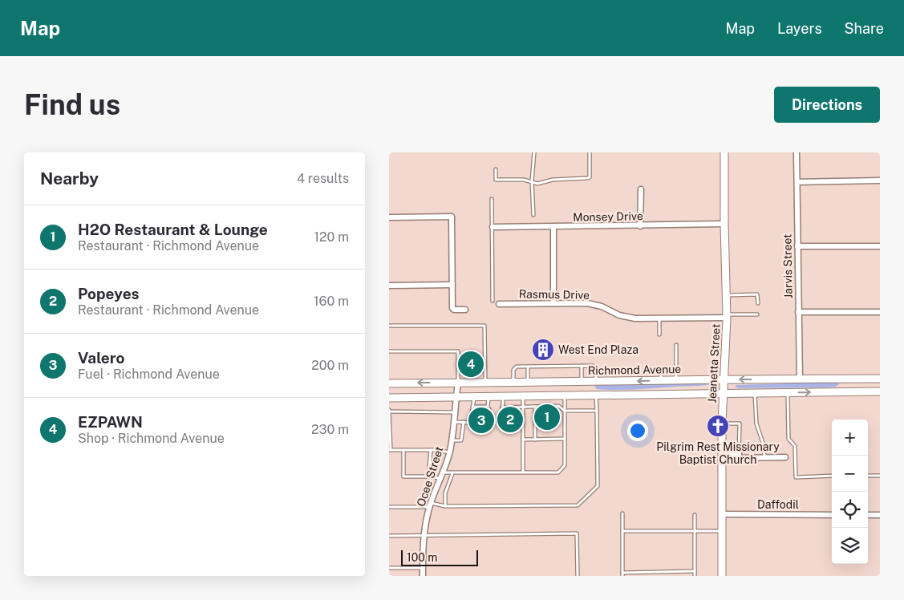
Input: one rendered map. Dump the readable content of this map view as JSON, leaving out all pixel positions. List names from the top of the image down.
{
  "streets": {
    "main road": ["Jeanetta Street", "Richmond Avenue"],
    "street": [
      "Monsey Drive",
      "Jarvis Street",
      "Rasmus Drive",
      "Ocee Street",
      "Daffodil"
    ]
  },
  "crossings": [
    ["Monsey Drive", "Jeanetta Street"],
    ["Jarvis Street", "Richmond Avenue"],
    ["Rasmus Drive", "Jeanetta Street"],
    ["Jeanetta Street", "Richmond Avenue"],
    ["Jeanetta Street", "Daffodil"],
    ["Richmond Avenue", "Ocee Street"]
  ],
  "places": {
    "building": ["West End Plaza"],
    "church": ["Pilgrim Rest Missionary Baptist Church"]
  },
  "scale_bar": "100 m",
  "page": {
    "header": "Map",
    "nav": ["Map", "Layers", "Share"],
    "buttons": "Directions",
    "title": "Find us",
    "heading": ["Nearby", "4 results"],
    "list": [
      {
        "mark": "1",
        "name": "H2O Restaurant & Lounge",
        "note": "Restaurant · Richmond Avenue",
        "value": "120 m"
      },
      {
        "mark": "2",
        "name": "Popeyes",
        "note": "Restaurant · Richmond Avenue",
        "value": "160 m"
      },
      {
        "mark": "3",
        "name": "Valero",
        "note": "Fuel · Richmond Avenue",
        "value": "200 m"
      },
      {
        "mark": "4",
        "name": "EZPAWN",
        "note": "Shop · Richmond Avenue",
        "value": "230 m"
      }
    ],
    "pins": [
      "4",
      "1",
      "2",
      "3"
    ],
    "map_buttons": ["+", "−"],
    "scale": "100 m"
  }
}
